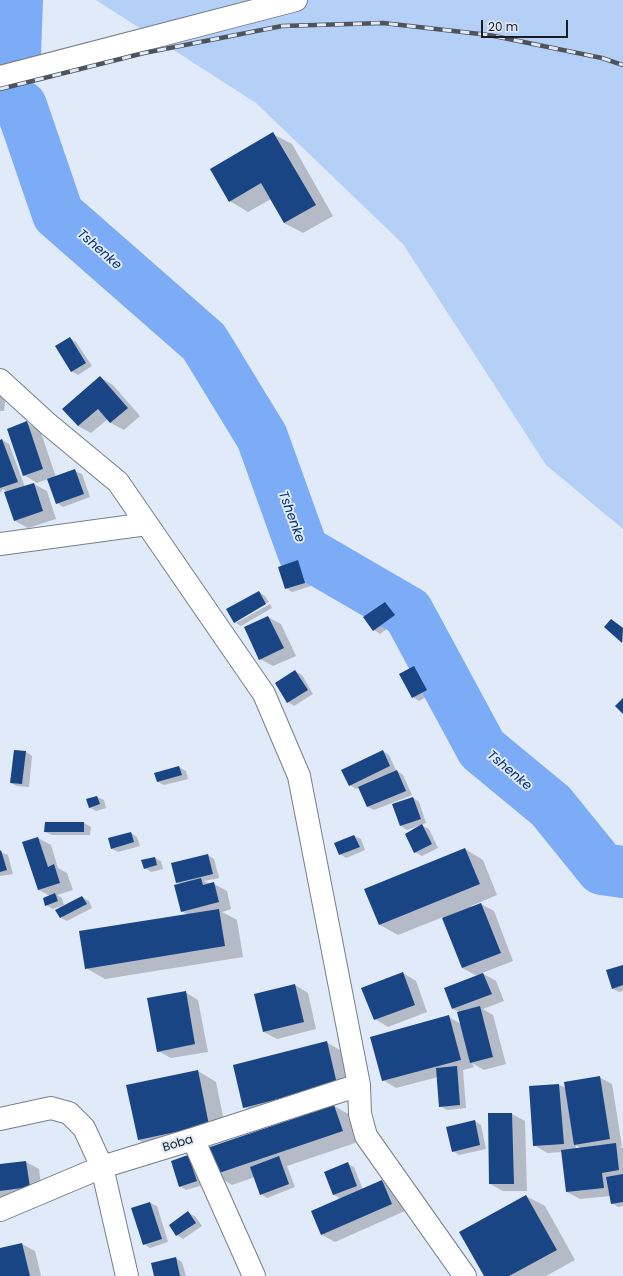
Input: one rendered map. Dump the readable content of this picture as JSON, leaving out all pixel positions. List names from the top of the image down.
{
  "streets": {
    "street": ["Boba"]
  },
  "water": ["Tshenke"],
  "scale_bar": "20 m"
}
